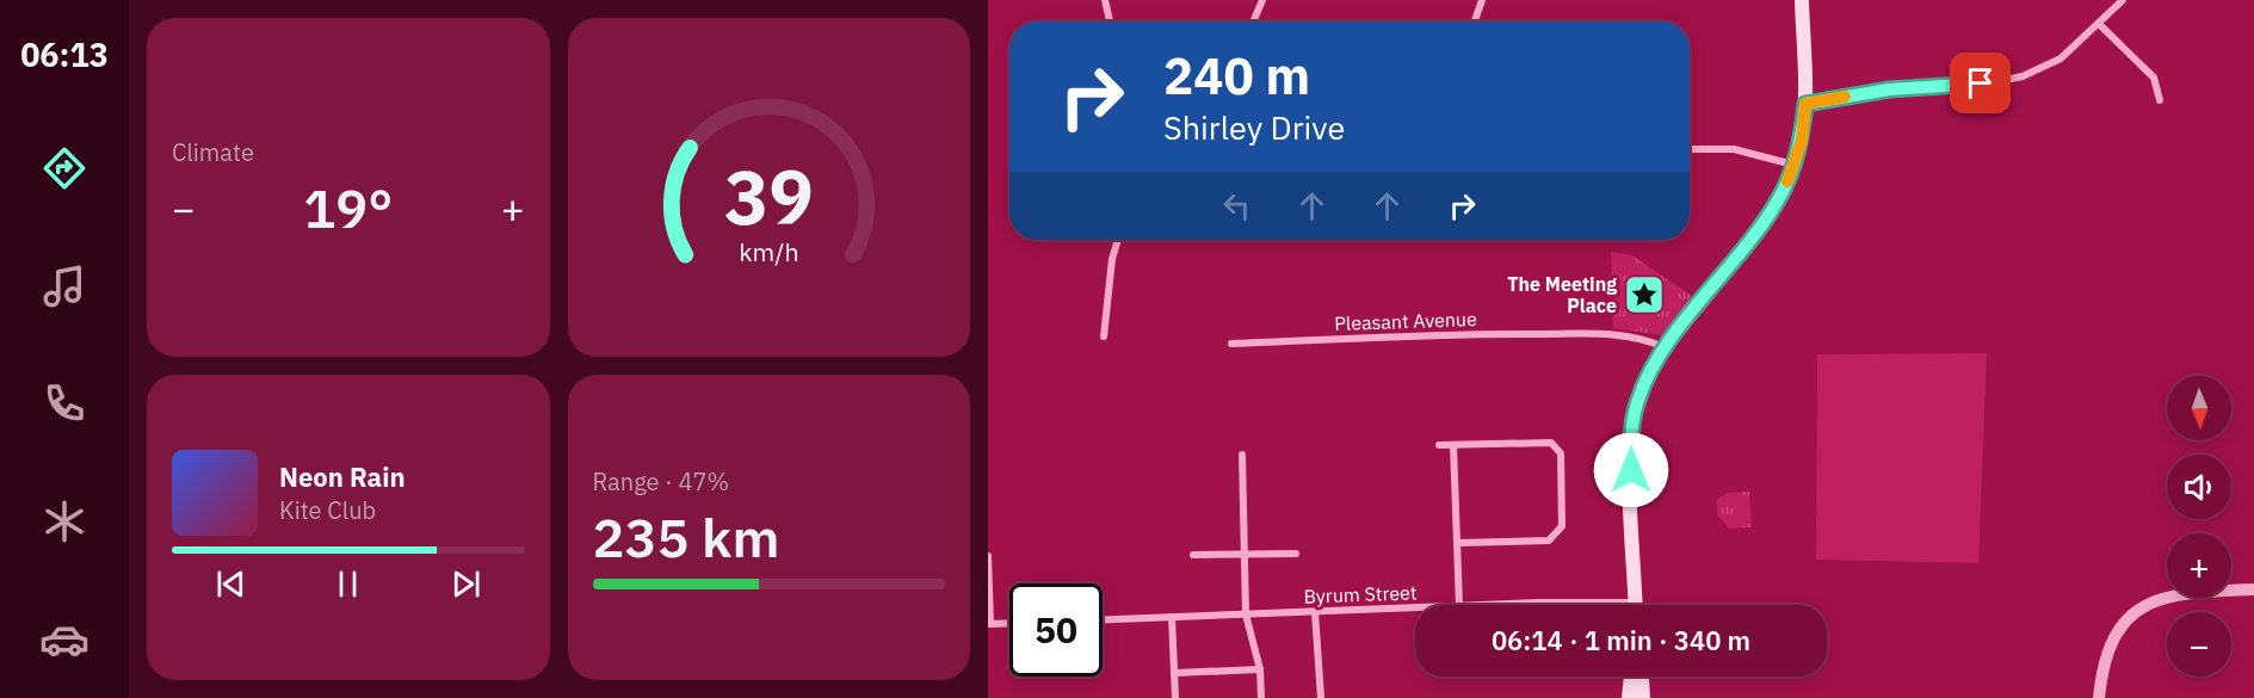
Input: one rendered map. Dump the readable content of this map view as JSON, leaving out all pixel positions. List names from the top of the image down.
{
  "streets": {
    "street": ["Pleasant Avenue", "Byrum Street"]
  },
  "places": {
    "place": ["The Meeting Place"]
  },
  "north": "bottom",
  "page": {
    "tabs": "06:13",
    "tile": [
      "Climate",
      ["Range · 47%", "235 km"]
    ],
    "turn": ["240 m", "Shirley Drive"],
    "heat": ["−", "19°", "+"],
    "map_buttons": ["+", "−"],
    "song": ["Neon Rain", "Kite Club"],
    "limit": "50",
    "trip": "06:14 · 1 min · 340 m",
    "gauge": ["39", "km/h"]
  }
}
